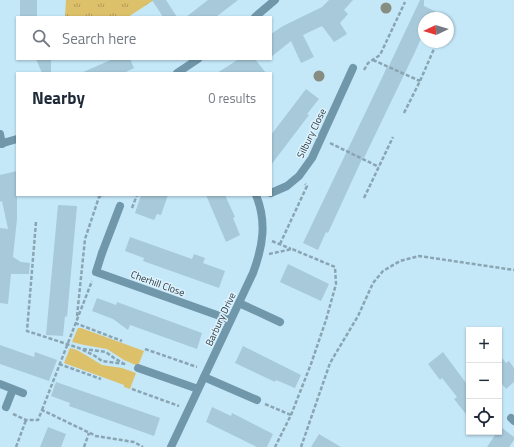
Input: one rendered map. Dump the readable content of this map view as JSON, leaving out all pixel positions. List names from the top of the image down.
{
  "streets": {
    "street": ["Silbury Close", "Cherhill Close", "Barbury Drive"]
  },
  "crossings": [
    ["Cherhill Close", "Barbury Drive"]
  ],
  "north": "left",
  "page": {
    "search": "Search here",
    "heading": ["Nearby", "0 results"],
    "map_buttons": ["+", "−"]
  }
}
